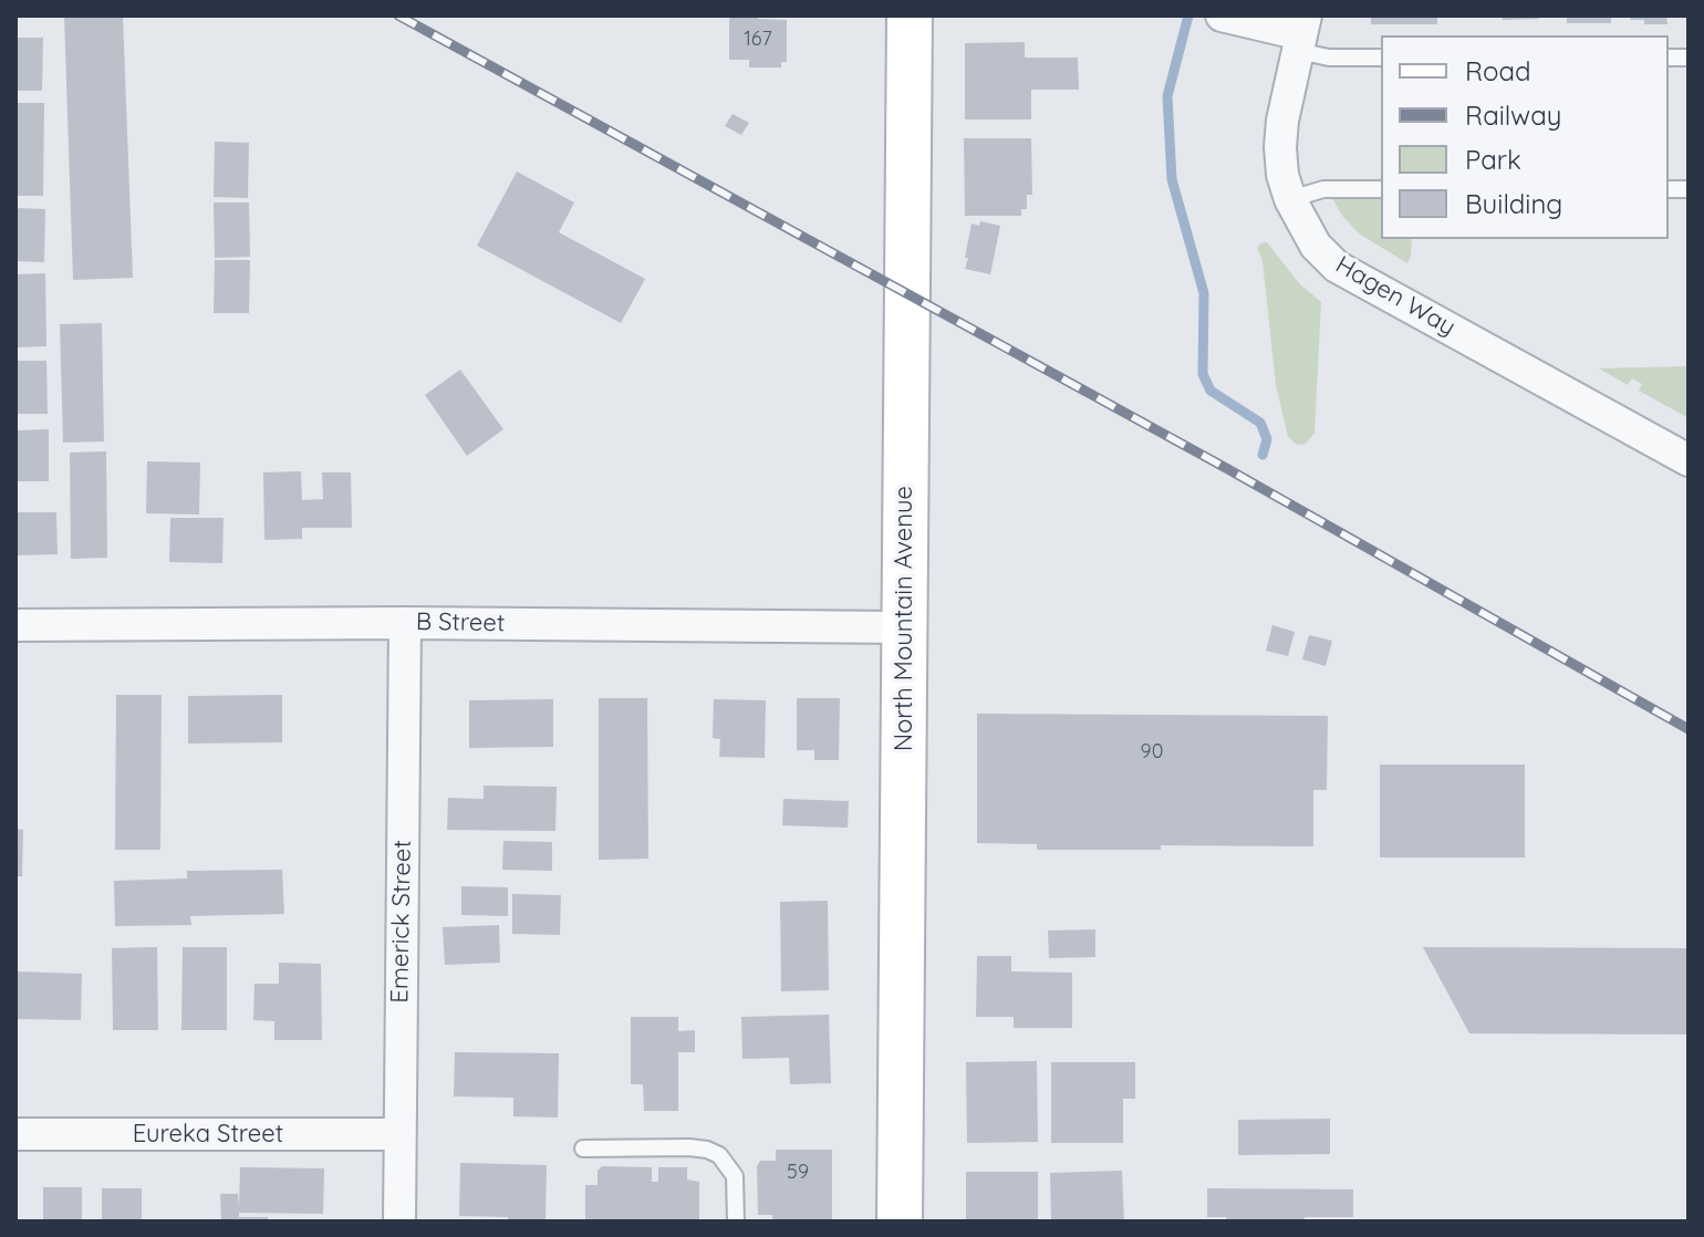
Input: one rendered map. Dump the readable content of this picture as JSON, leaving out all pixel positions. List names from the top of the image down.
{
  "streets": {
    "street": [
      "Hagen Way",
      "North Mountain Avenue",
      "B Street",
      "Emerick Street",
      "Eureka Street"
    ]
  },
  "crossings": [
    ["North Mountain Avenue", "B Street"],
    ["B Street", "Emerick Street"],
    ["Emerick Street", "Eureka Street"]
  ],
  "house_numbers": ["167", "90", "59"],
  "legend": [
    "Road",
    "Railway",
    "Park",
    "Building"
  ]
}
